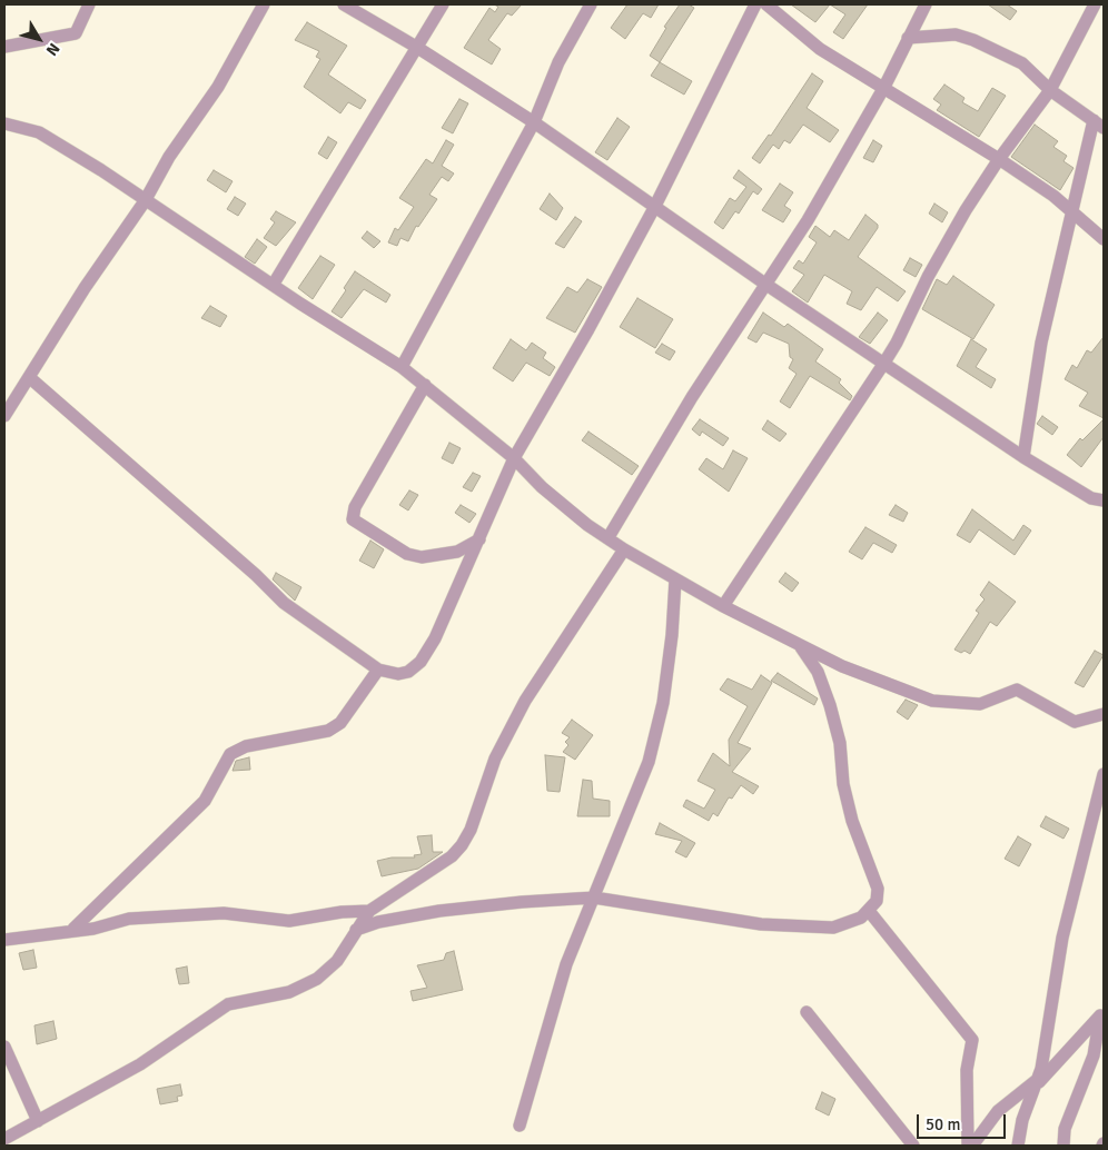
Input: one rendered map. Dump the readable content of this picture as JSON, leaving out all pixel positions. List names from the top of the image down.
{
  "scale_bar": "50 m",
  "north": "bottom right"
}
